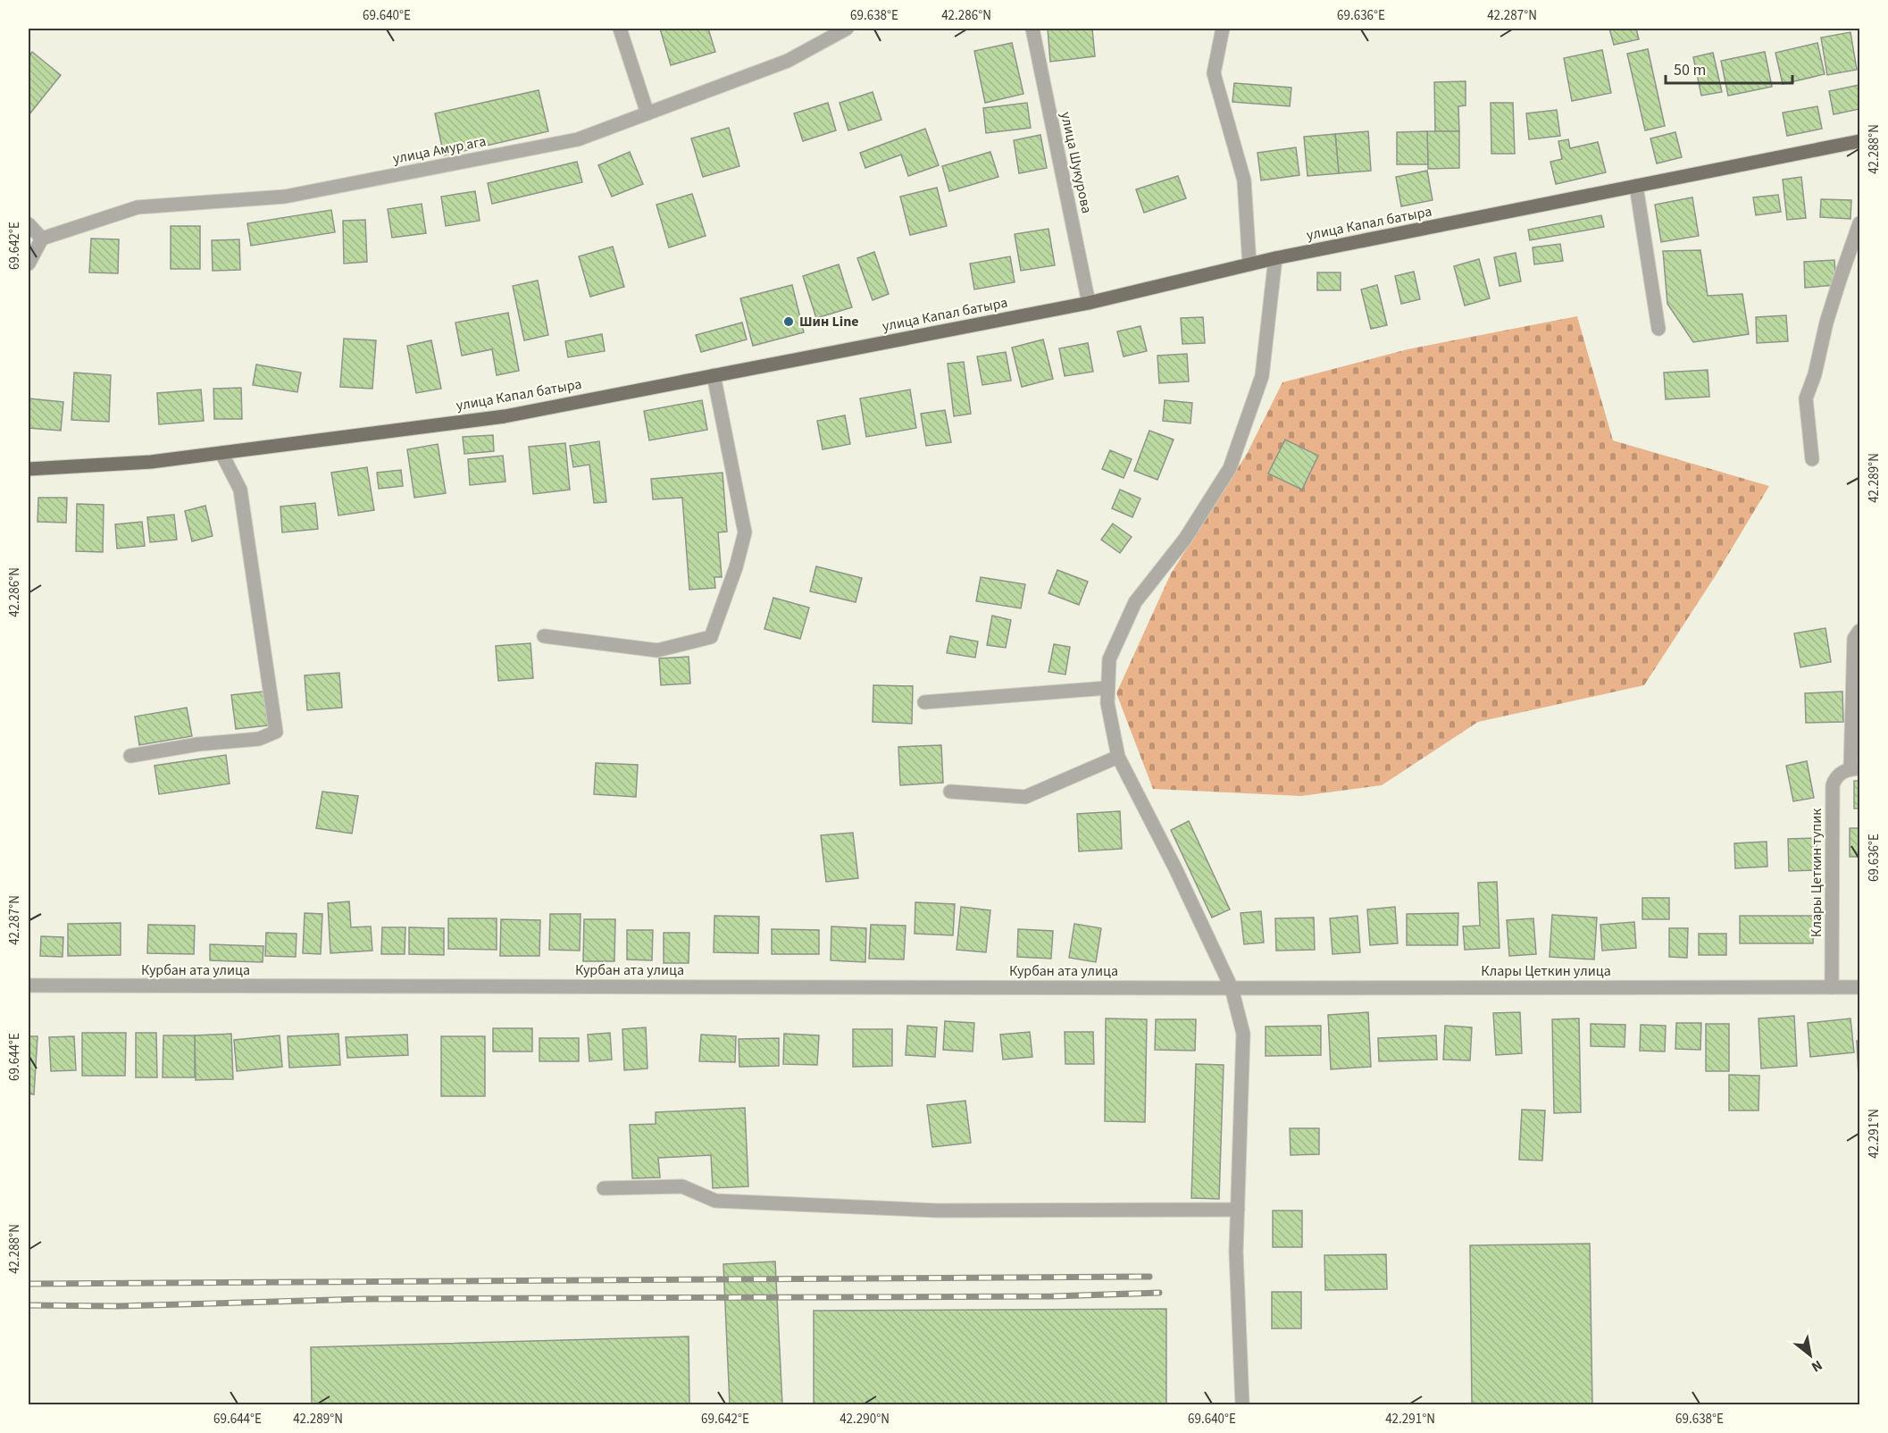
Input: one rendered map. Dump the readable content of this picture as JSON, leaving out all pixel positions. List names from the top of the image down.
{
  "streets": {
    "main road": ["улица Капал батыра"],
    "street": [
      "улица Амур ага",
      "улица Шукурова",
      "Клары Цеткин тупик",
      "Курбан ата улица",
      "Клары Цеткин улица"
    ]
  },
  "crossings": [
    ["улица Шукурова", "улица Капал батыра"],
    ["Клары Цеткин тупик", "Клары Цеткин улица"],
    ["Курбан ата улица", "Клары Цеткин улица"]
  ],
  "places": ["Шин Line"],
  "scale_bar": "50 m",
  "north": "bottom right",
  "coordinates": [
    "69.640°E",
    "69.638°E",
    "42.286°N",
    "69.636°E",
    "42.287°N",
    "42.288°N",
    "69.642°E",
    "42.289°N",
    "69.644°E",
    "42.291°N",
    "42.290°N"
  ]
}
